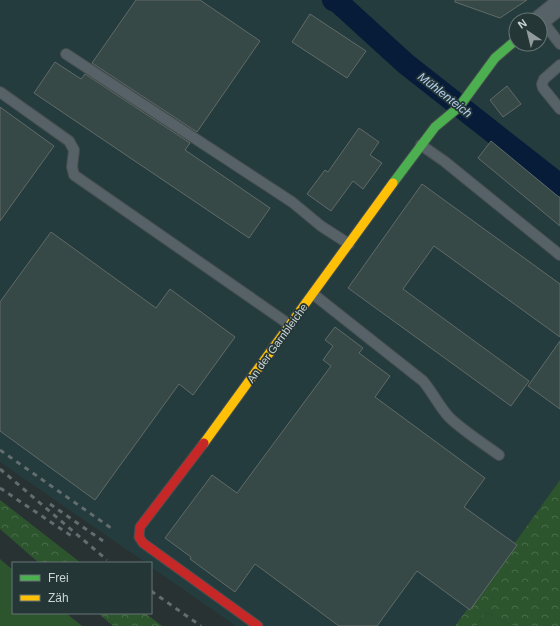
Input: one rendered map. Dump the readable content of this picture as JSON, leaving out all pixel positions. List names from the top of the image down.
{
  "streets": {
    "street": ["An der Garnbleiche"]
  },
  "water": ["Mühlenteich"],
  "legend": ["Frei", "Zäh"],
  "north": "top left"
}
